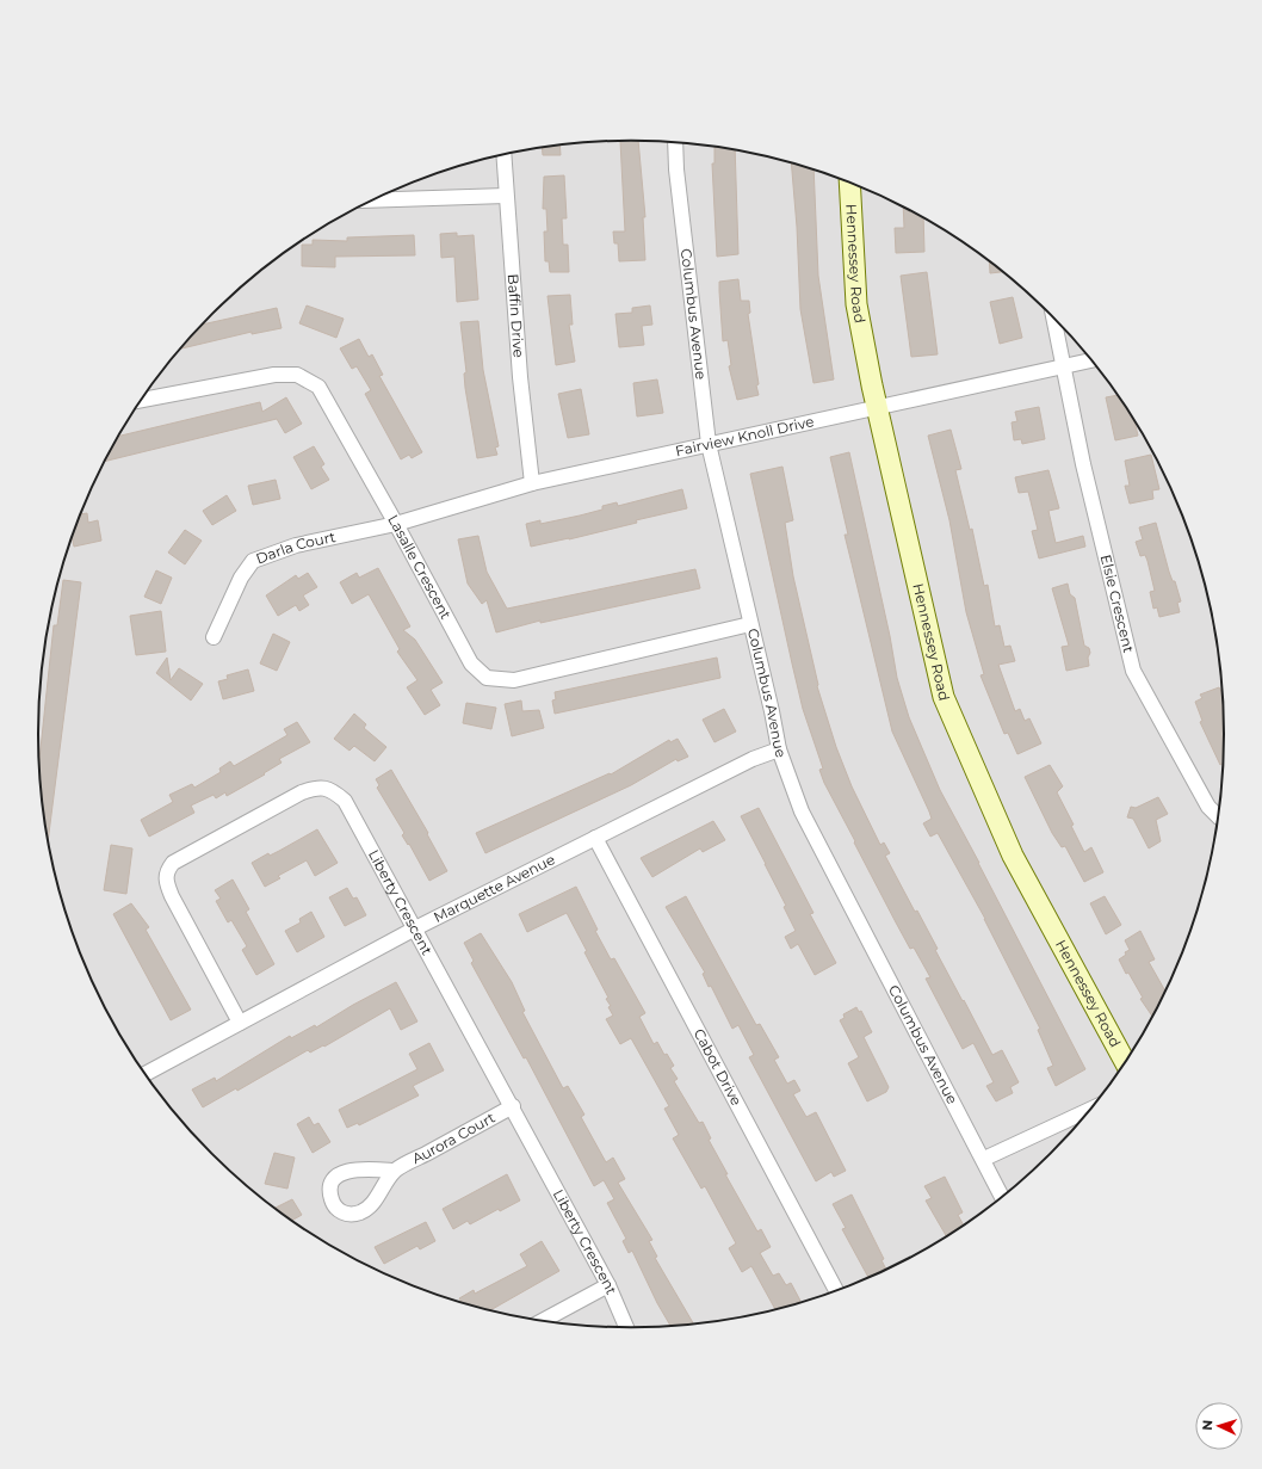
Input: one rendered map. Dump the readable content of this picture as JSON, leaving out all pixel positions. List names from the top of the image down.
{
  "streets": {
    "street": [
      "Hennessey Road",
      "Columbus Avenue",
      "Baffin Drive",
      "Fairview Knoll Drive",
      "Darla Court",
      "Lasalle Crescent",
      "Elsie Crescent",
      "Marquette Avenue",
      "Liberty Crescent",
      "Cabot Drive",
      "Aurora Court"
    ]
  },
  "crossings": [
    ["Hennessey Road", "Fairview Knoll Drive"],
    ["Columbus Avenue", "Fairview Knoll Drive"],
    ["Columbus Avenue", "Lasalle Crescent"],
    ["Columbus Avenue", "Marquette Avenue"],
    ["Baffin Drive", "Fairview Knoll Drive"],
    ["Fairview Knoll Drive", "Darla Court"],
    ["Fairview Knoll Drive", "Lasalle Crescent"],
    ["Fairview Knoll Drive", "Elsie Crescent"],
    ["Darla Court", "Lasalle Crescent"],
    ["Marquette Avenue", "Liberty Crescent"],
    ["Marquette Avenue", "Cabot Drive"],
    ["Liberty Crescent", "Aurora Court"]
  ],
  "north": "left"
}
